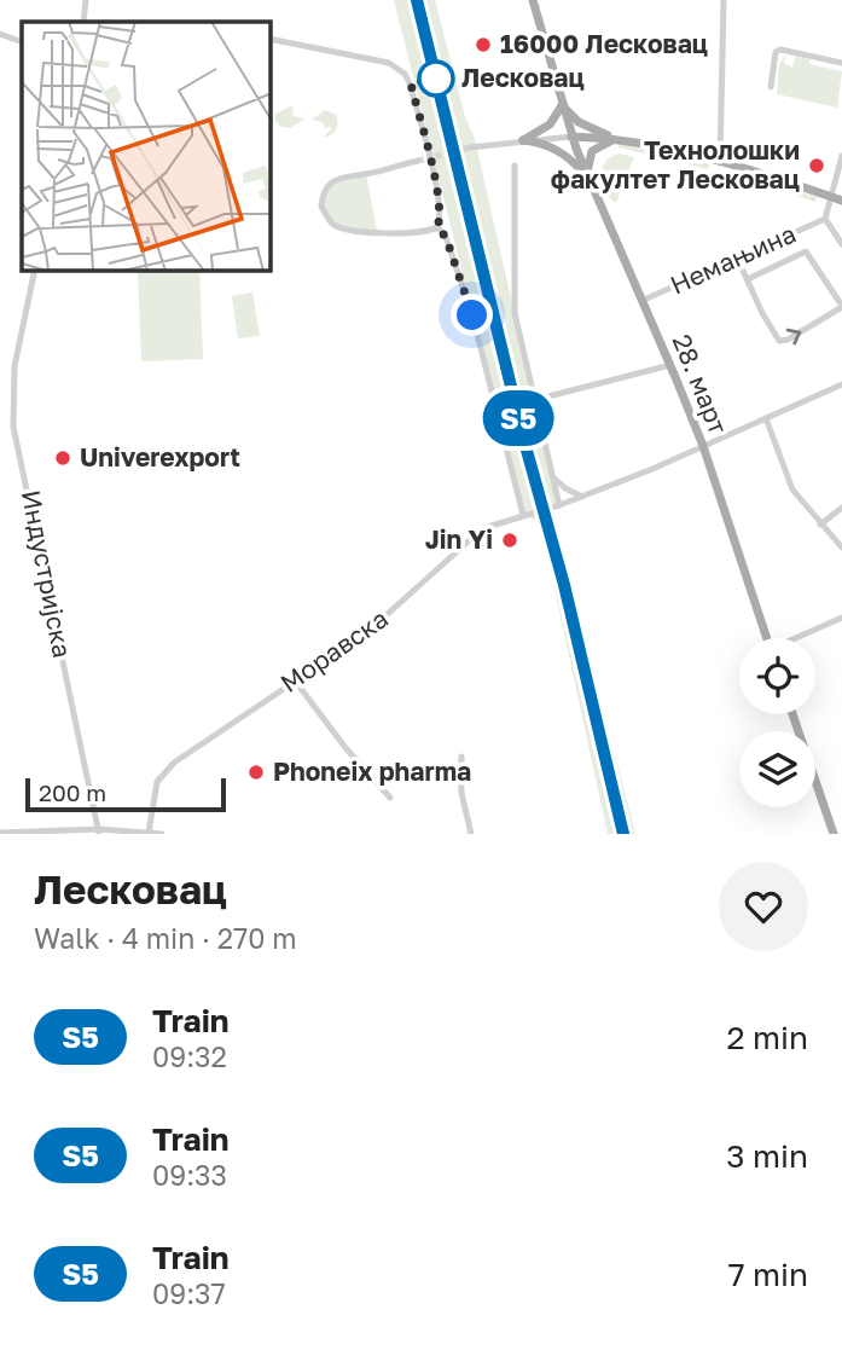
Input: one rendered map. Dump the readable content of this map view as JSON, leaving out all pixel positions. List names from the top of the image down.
{
  "streets": {
    "main road": ["28. март"],
    "street": ["Немањина", "Индустријска", "Моравска"]
  },
  "crossings": [
    ["Немањина", "28. март"],
    ["28. март", "Моравска"]
  ],
  "places": [
    "16000 Лесковац",
    "Лесковац",
    "Технолошки факултет Лесковац",
    "Univerexport",
    "Jin Yi",
    "Phoneix pharma"
  ],
  "scale_bar": "200 m",
  "page": {
    "on_map": "S5",
    "scale": "200 m",
    "heading": ["Лесковац", "Walk · 4 min · 270 m"],
    "list": [
      {
        "mark": "S5",
        "name": "Train",
        "note": "09:32",
        "value": "2 min"
      },
      {
        "mark": "S5",
        "name": "Train",
        "note": "09:33",
        "value": "3 min"
      },
      {
        "mark": "S5",
        "name": "Train",
        "note": "09:37",
        "value": "7 min"
      }
    ]
  }
}
